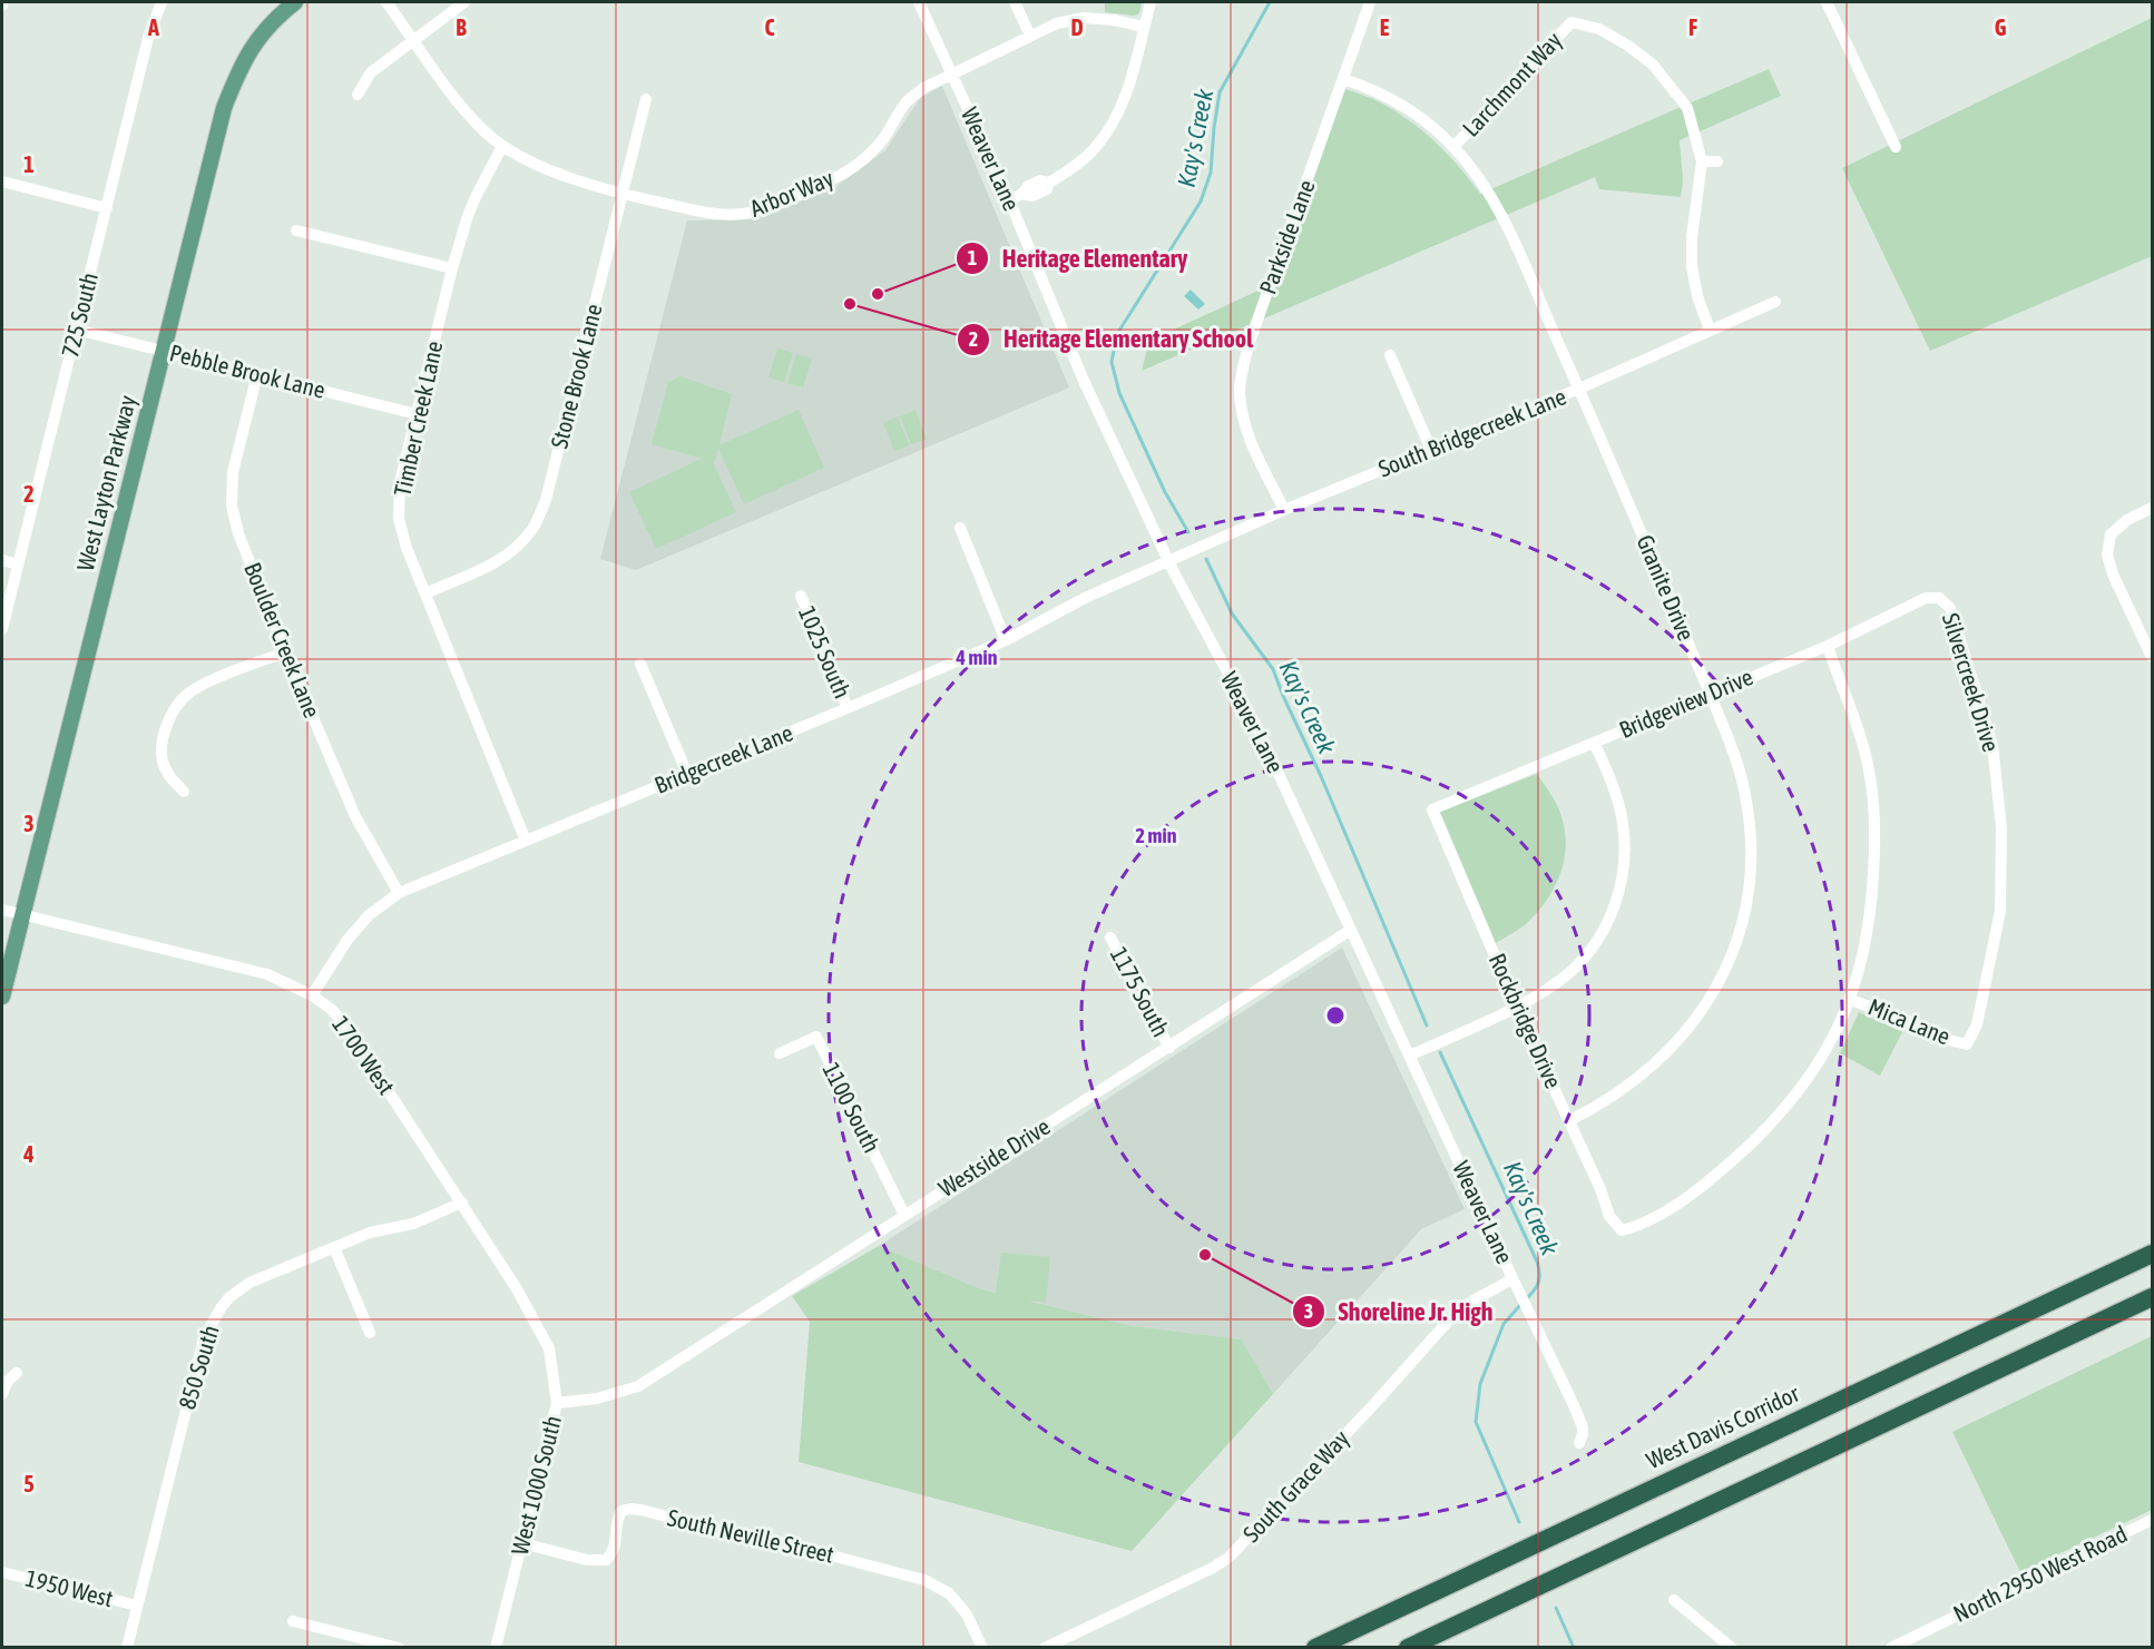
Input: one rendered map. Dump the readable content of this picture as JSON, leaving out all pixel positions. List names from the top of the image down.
{
  "streets": {
    "highway": ["West Davis Corridor"],
    "main road": ["West Layton Parkway"],
    "street": [
      "Larchmont Way",
      "Weaver Lane",
      "Arbor Way",
      "Parkside Lane",
      "725 South",
      "Pebble Brook Lane",
      "Stone Brook Lane",
      "Timber Creek Lane",
      "South Bridgecreek Lane",
      "Granite Drive",
      "Boulder Creek Lane",
      "1025 South",
      "Silvercreek Drive",
      "Bridgeview Drive",
      "Bridgecreek Lane",
      "1175 South",
      "Rockbridge Drive",
      "Mica Lane",
      "1700 West",
      "1100 South",
      "Westside Drive",
      "850 South",
      "West 1000 South",
      "South Grace Way",
      "South Neville Street",
      "North 2950 West Road",
      "1950 West"
    ]
  },
  "crossings": [
    ["Larchmont Way", "Granite Drive"],
    ["Weaver Lane", "Arbor Way"],
    ["Weaver Lane", "South Bridgecreek Lane"],
    ["Weaver Lane", "Bridgecreek Lane"],
    ["Weaver Lane", "Westside Drive"],
    ["Weaver Lane", "South Grace Way"],
    ["Arbor Way", "Stone Brook Lane"],
    ["Arbor Way", "Timber Creek Lane"],
    ["Parkside Lane", "South Bridgecreek Lane"],
    ["Parkside Lane", "Granite Drive"],
    ["725 South", "Pebble Brook Lane"],
    ["Pebble Brook Lane", "Timber Creek Lane"],
    ["Pebble Brook Lane", "West Layton Parkway"],
    ["Pebble Brook Lane", "Boulder Creek Lane"],
    ["Stone Brook Lane", "Timber Creek Lane"],
    ["Timber Creek Lane", "Bridgecreek Lane"],
    ["South Bridgecreek Lane", "Granite Drive"],
    ["South Bridgecreek Lane", "Bridgecreek Lane"],
    ["West Layton Parkway", "1700 West"],
    ["Granite Drive", "Bridgeview Drive"],
    ["Granite Drive", "Rockbridge Drive"],
    ["Boulder Creek Lane", "Bridgecreek Lane"],
    ["1025 South", "Bridgecreek Lane"],
    ["Silvercreek Drive", "Bridgeview Drive"],
    ["Silvercreek Drive", "Mica Lane"],
    ["Bridgeview Drive", "Rockbridge Drive"],
    ["Bridgecreek Lane", "1700 West"],
    ["1175 South", "Westside Drive"],
    ["Rockbridge Drive", "Mica Lane"],
    ["1700 West", "850 South"],
    ["1700 West", "West 1000 South"],
    ["1100 South", "Westside Drive"],
    ["Westside Drive", "West 1000 South"],
    ["850 South", "1950 West"],
    ["West 1000 South", "South Neville Street"]
  ],
  "water": ["Kay's Creek"],
  "places": ["Heritage Elementary", "Heritage Elementary School", "Shoreline Jr. High"],
  "grid": {
    "columns": [
      "A",
      "B",
      "C",
      "D",
      "E",
      "F",
      "G"
    ],
    "rows": [
      "1",
      "2",
      "3",
      "4",
      "5"
    ]
  },
  "rings": ["4 min", "2 min"]
}
